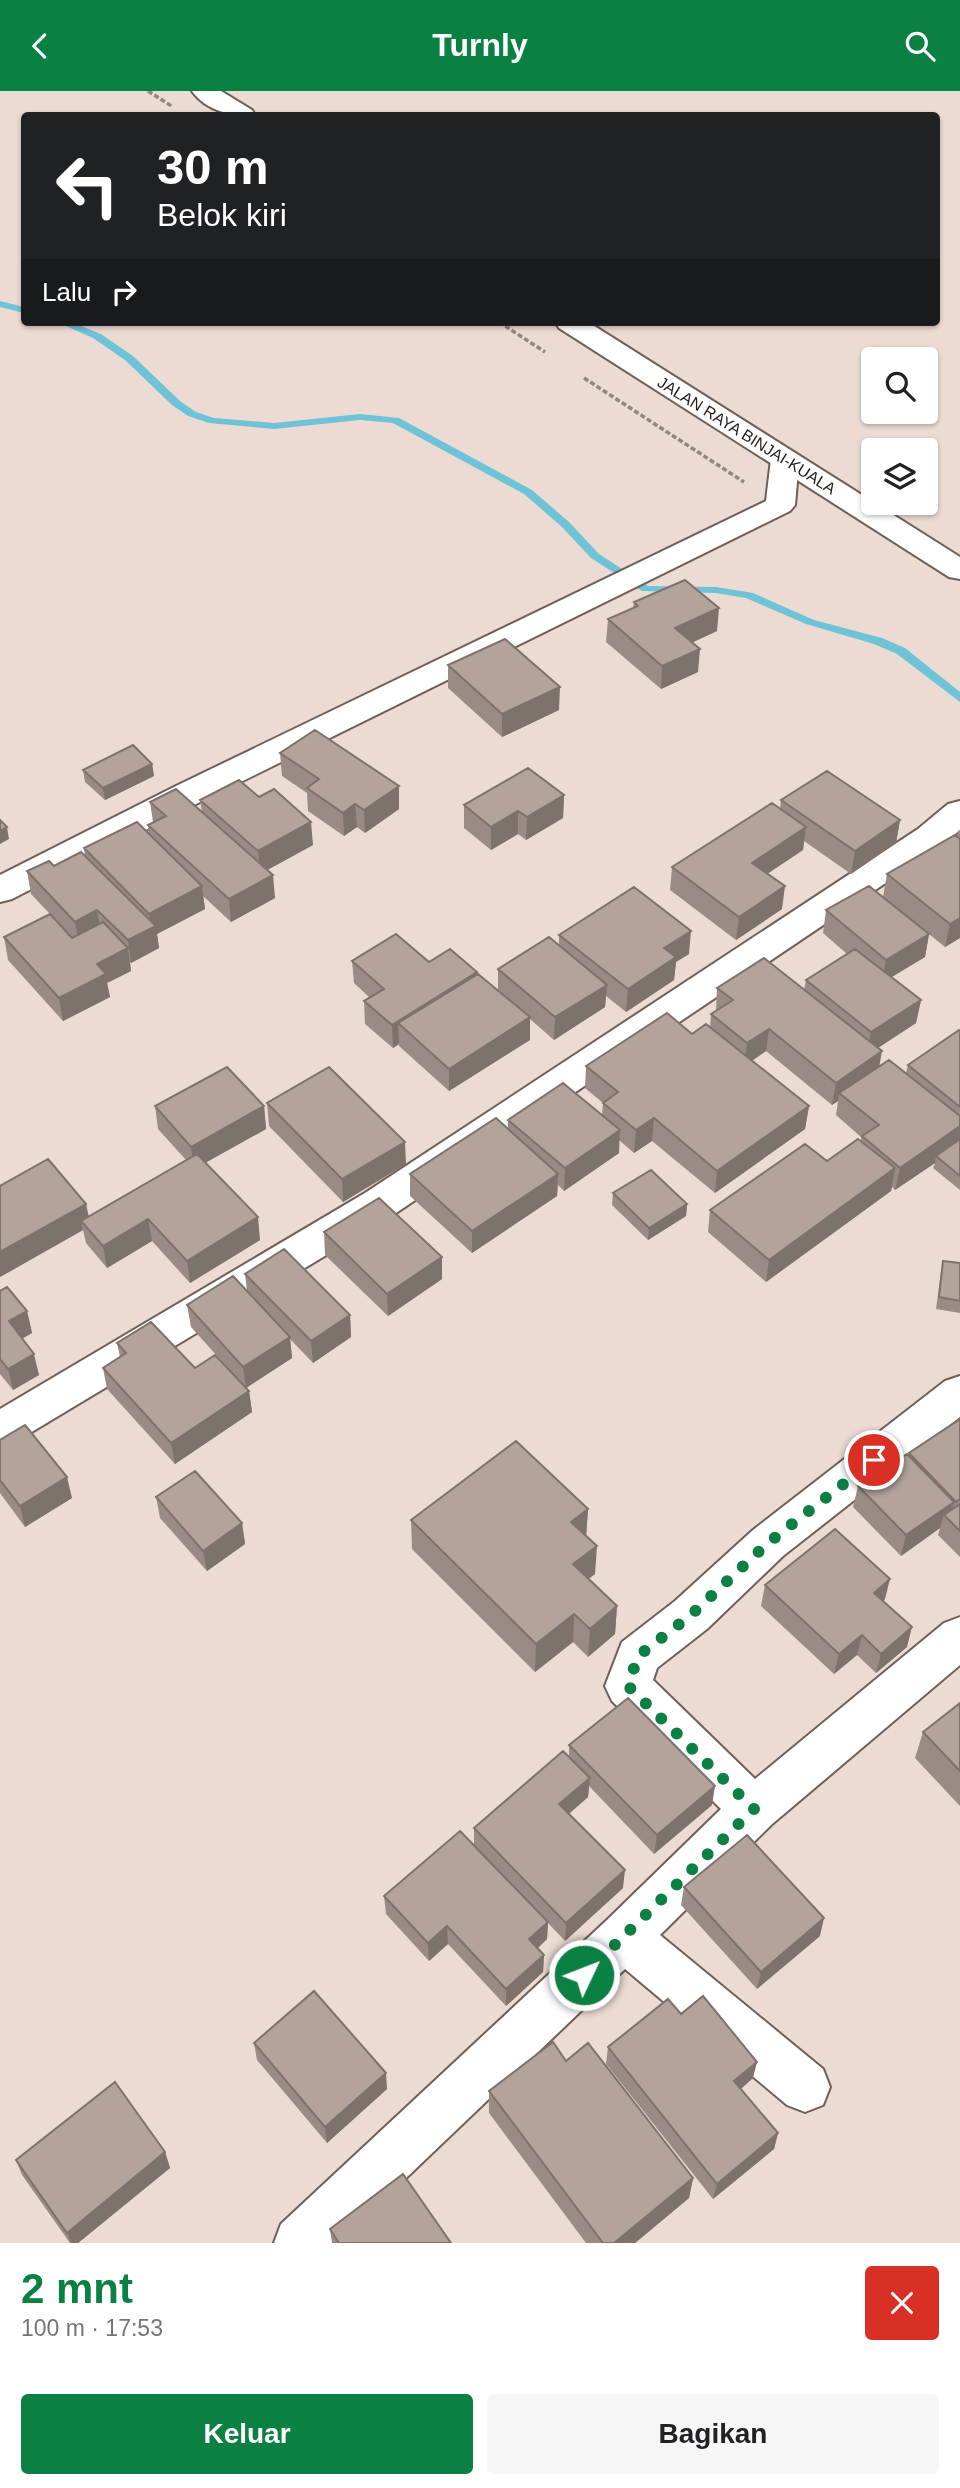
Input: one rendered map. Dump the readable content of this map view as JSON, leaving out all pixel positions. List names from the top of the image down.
{
  "streets": {
    "street": ["JALAN RAYA BINJAI-KUALA"]
  },
  "page": {
    "header": "Turnly",
    "turn": ["30 m", "Belok kiri"],
    "then": "Lalu",
    "heading": ["2 mnt", "100 m · 17:53"],
    "buttons": ["Keluar", "Bagikan"]
  }
}
